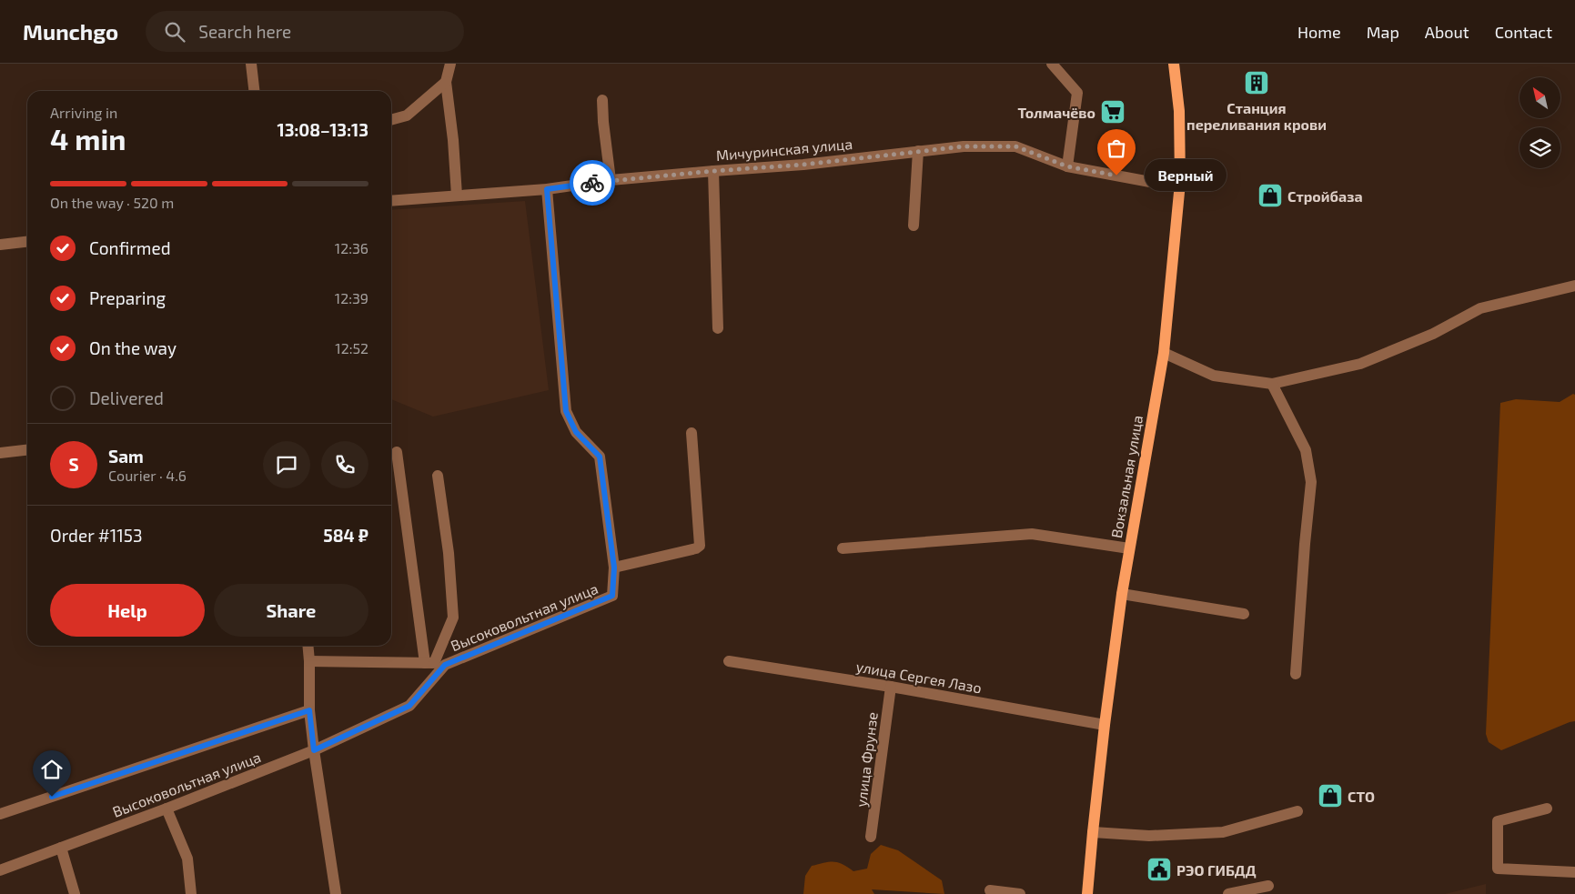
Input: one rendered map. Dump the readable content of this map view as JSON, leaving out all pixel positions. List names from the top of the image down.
{
  "streets": {
    "main road": ["Вокзальная улица"],
    "street": [
      "Мичуринская улица",
      "Высоковольтная улица",
      "улица Сергея Лазо",
      "улица Фрунзе"
    ]
  },
  "crossings": [
    ["Мичуринская улица", "Вокзальная улица"],
    ["Мичуринская улица", "Высоковольтная улица"],
    ["Вокзальная улица", "улица Сергея Лазо"],
    ["улица Сергея Лазо", "улица Фрунзе"]
  ],
  "places": {
    "building": ["Станция переливания крови"],
    "supermarket": ["Толмачёво"],
    "other": ["Верный"],
    "shop": ["Стройбаза", "СТО"],
    "public building": ["РЭО ГИБДД"]
  },
  "north": "top left",
  "page": {
    "header": "Munchgo",
    "search": "Search here",
    "nav": [
      "Home",
      "Map",
      "About",
      "Contact"
    ],
    "heading": ["4 min", "Arriving in", "13:08–13:13"],
    "panel": [
      "Sam",
      "Courier · 4.6",
      "Order #1153",
      "584 ₽"
    ],
    "bubble": "Верный",
    "bar": "On the way · 520 m",
    "list": [
      ["Confirmed", "12:36"],
      ["Preparing", "12:39"],
      ["On the way", "12:52"],
      "Delivered"
    ],
    "round": "S",
    "buttons": ["Help", "Share"]
  }
}
